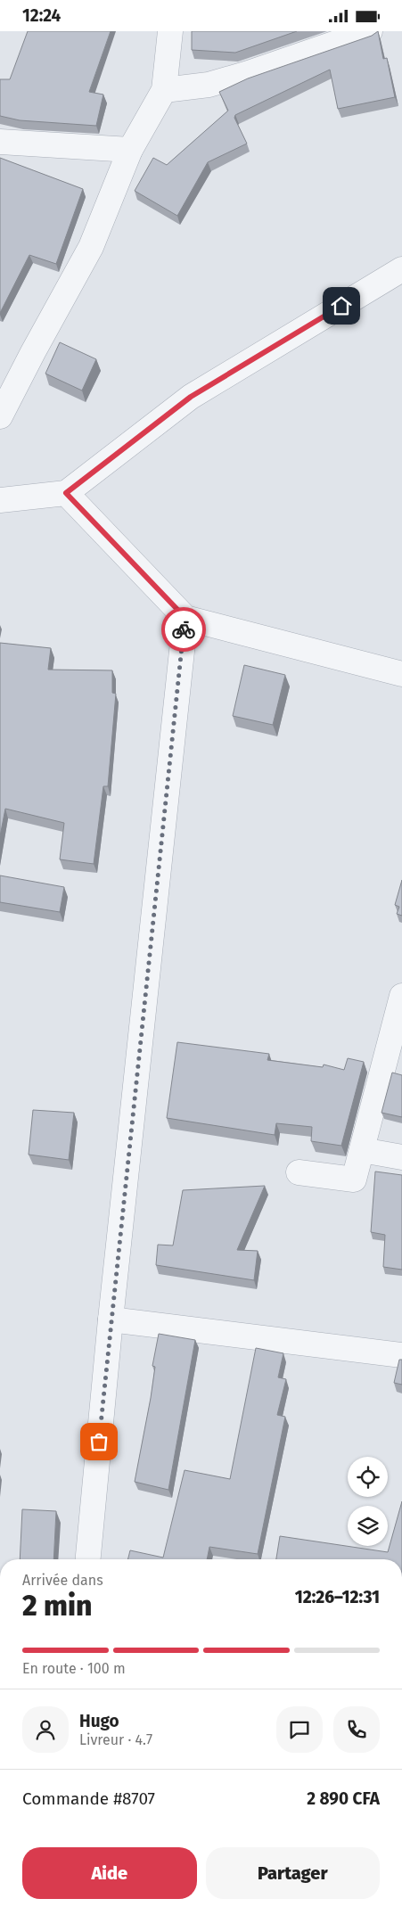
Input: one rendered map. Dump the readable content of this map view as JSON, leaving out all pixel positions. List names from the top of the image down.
{
  "page": {
    "status": "12:24",
    "heading": ["2 min", "Arrivée dans", "12:26–12:31"],
    "panel": [
      "Hugo",
      "Livreur · 4.7",
      "Commande #8707",
      "2 890 CFA"
    ],
    "bar": "En route · 100 m",
    "buttons": ["Aide", "Partager"]
  }
}
